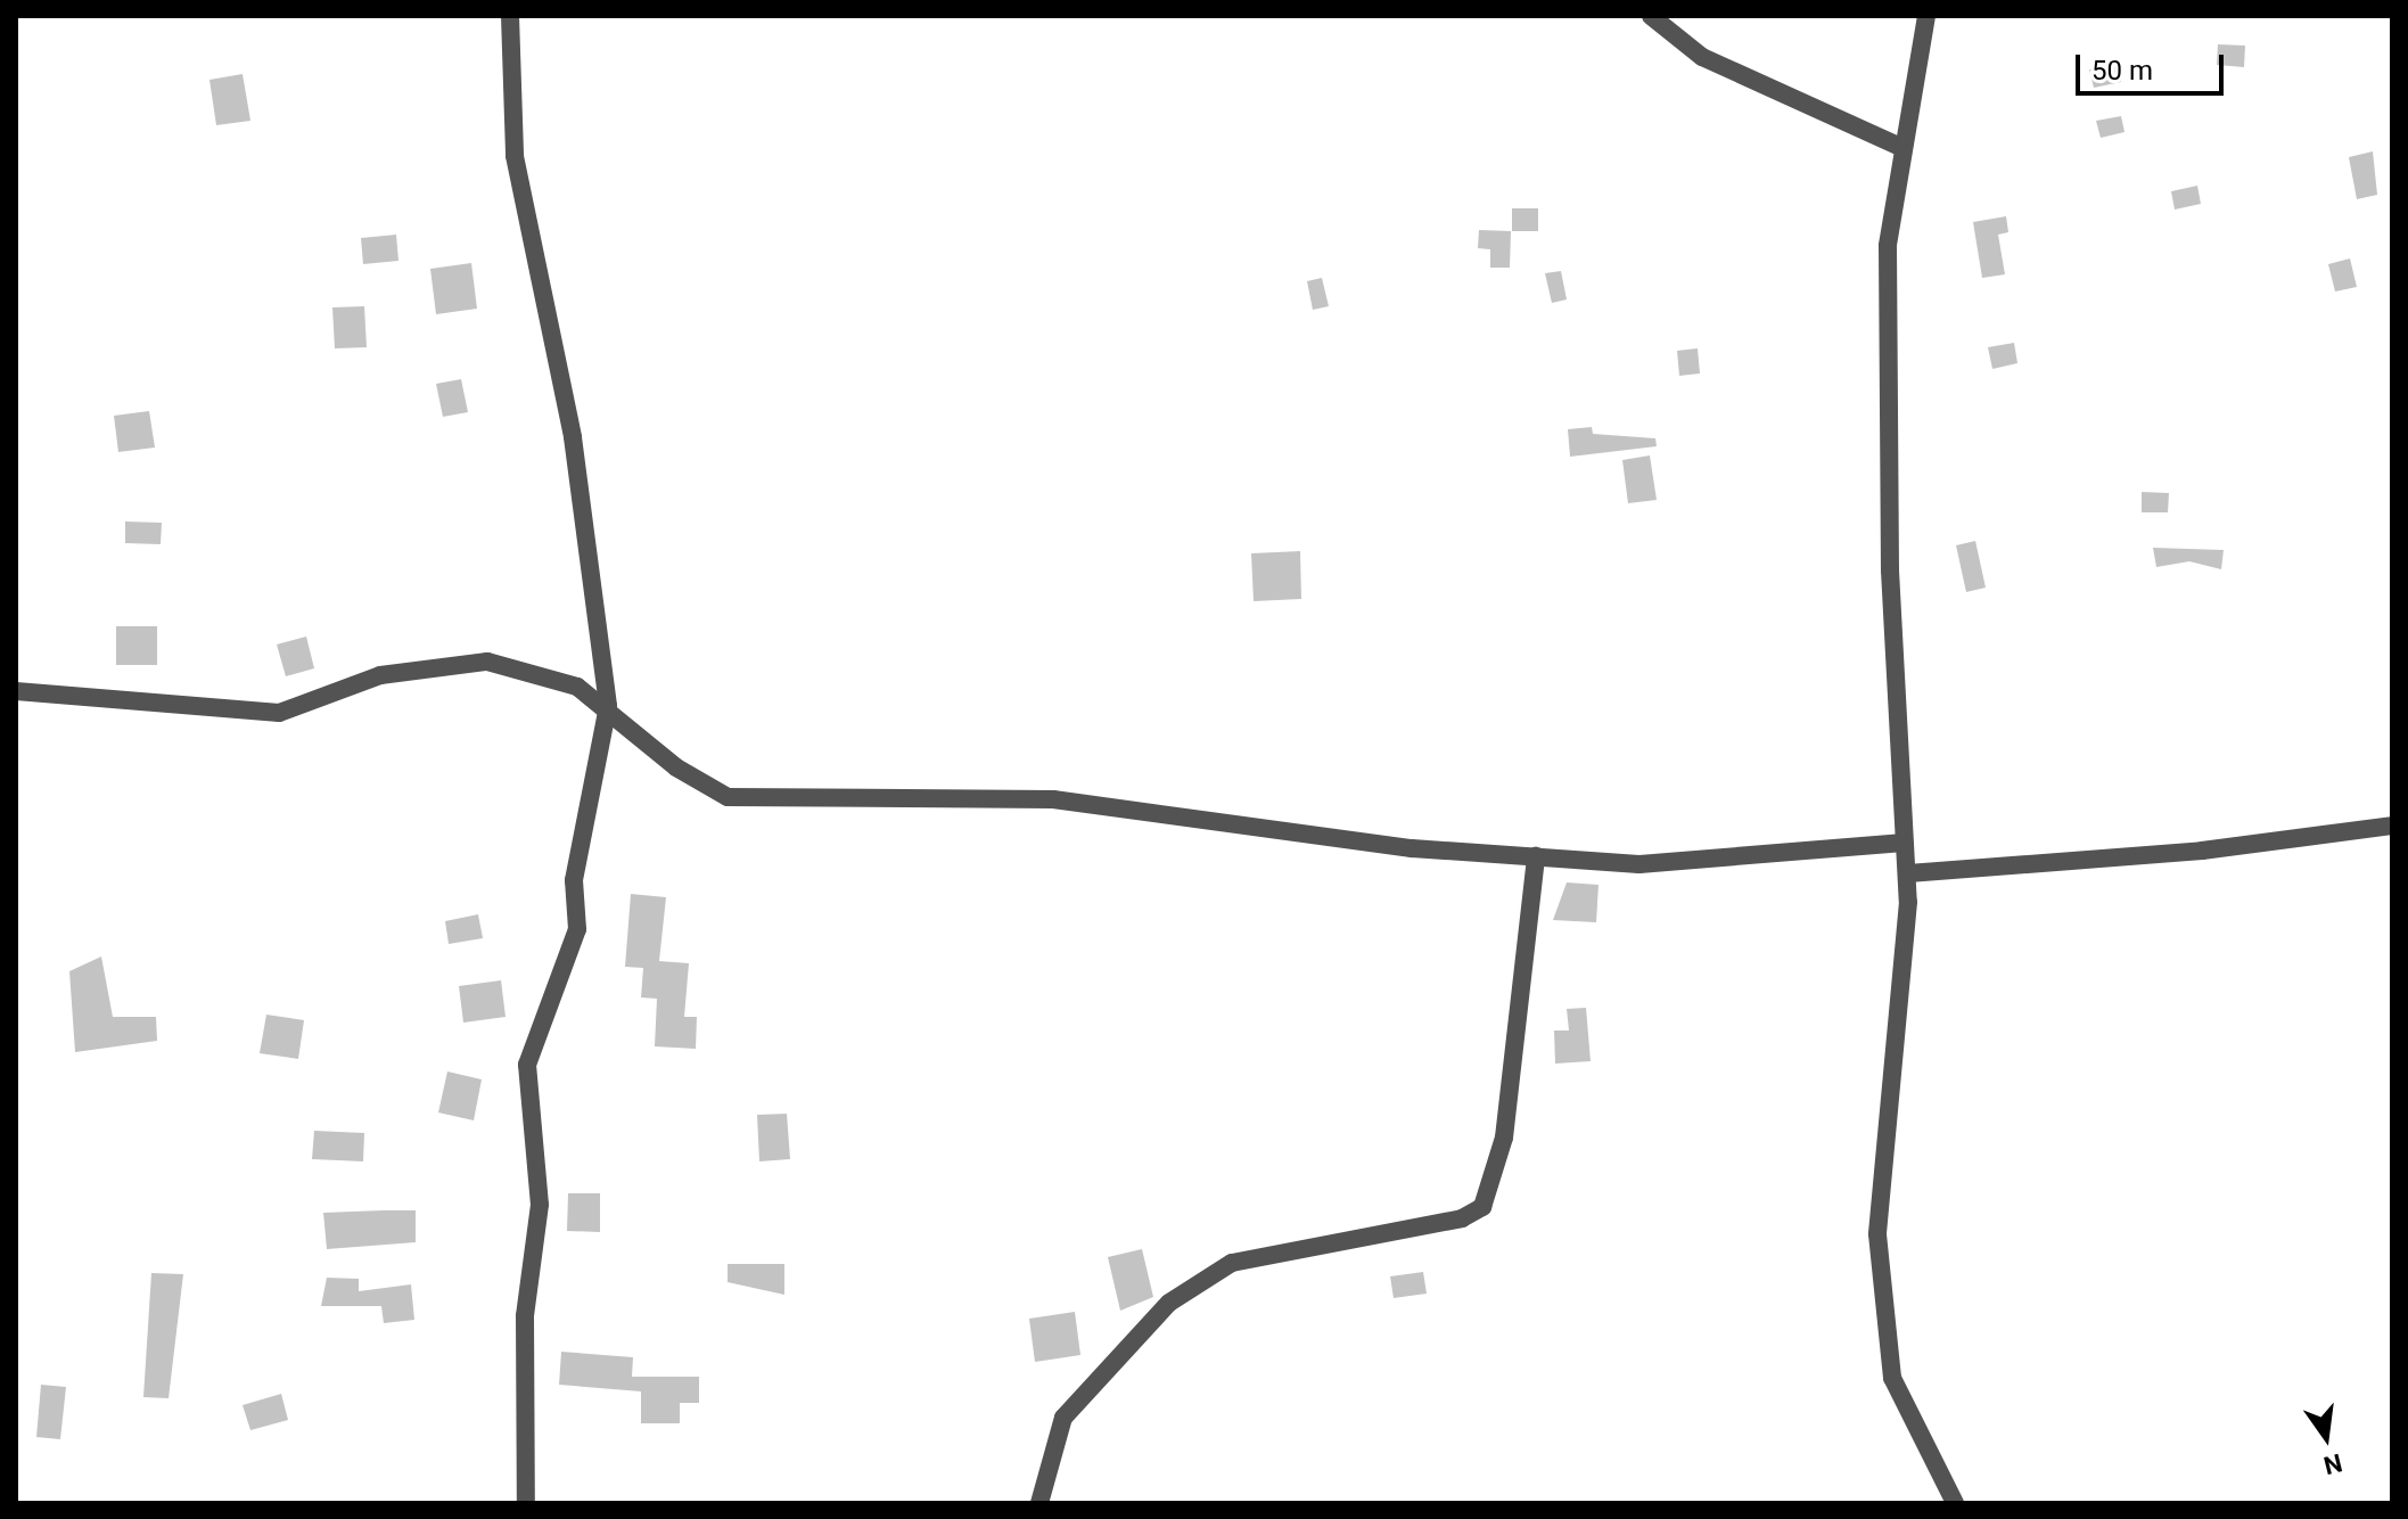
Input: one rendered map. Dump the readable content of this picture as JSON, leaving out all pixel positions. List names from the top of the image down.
{
  "scale_bar": "50 m",
  "north": "bottom"
}
